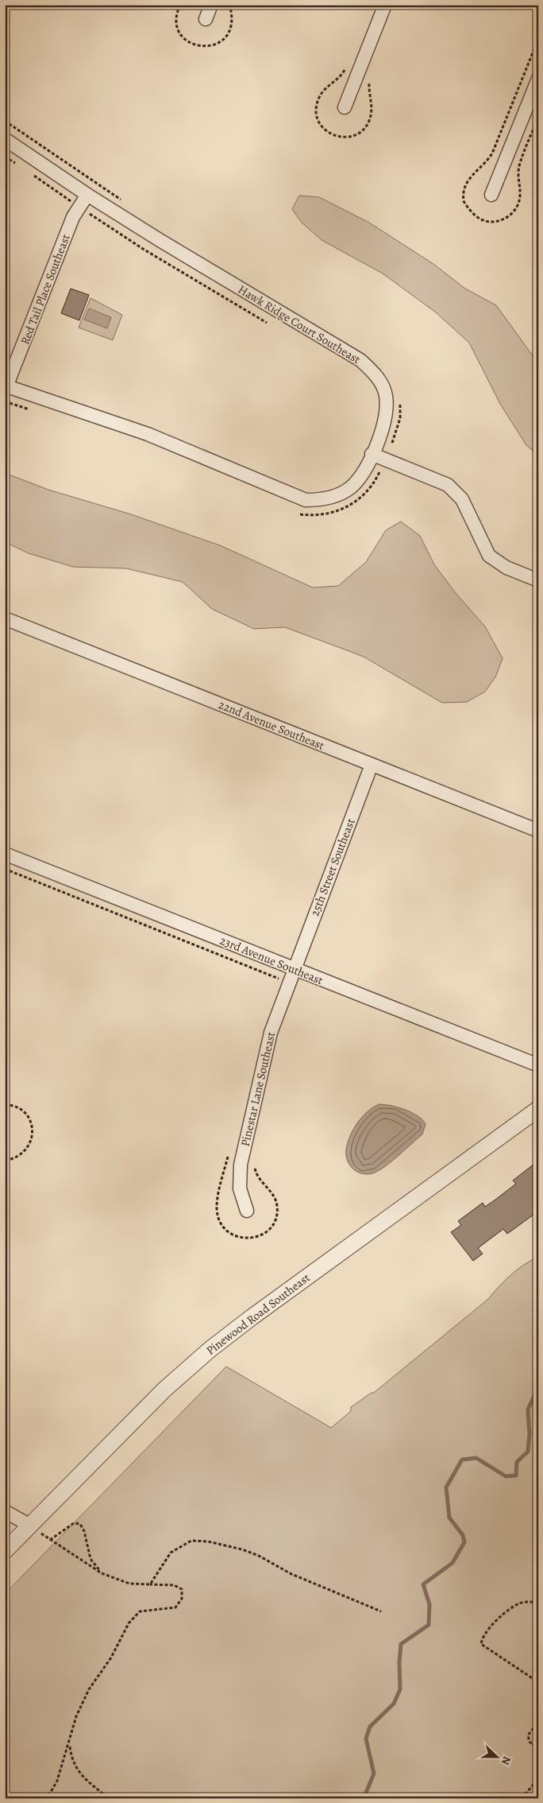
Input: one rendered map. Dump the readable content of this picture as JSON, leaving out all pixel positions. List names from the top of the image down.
{
  "streets": {
    "street": [
      "Red Tail Place Southeast",
      "Hawk Ridge Court Southeast",
      "22nd Avenue Southeast",
      "25th Street Southeast",
      "23rd Avenue Southeast",
      "Pinestar Lane Southeast",
      "Pinewood Road Southeast"
    ]
  },
  "crossings": [
    ["Red Tail Place Southeast", "Hawk Ridge Court Southeast"],
    ["22nd Avenue Southeast", "25th Street Southeast"],
    ["25th Street Southeast", "23rd Avenue Southeast"],
    ["25th Street Southeast", "Pinestar Lane Southeast"],
    ["23rd Avenue Southeast", "Pinestar Lane Southeast"]
  ],
  "north": "right"
}
